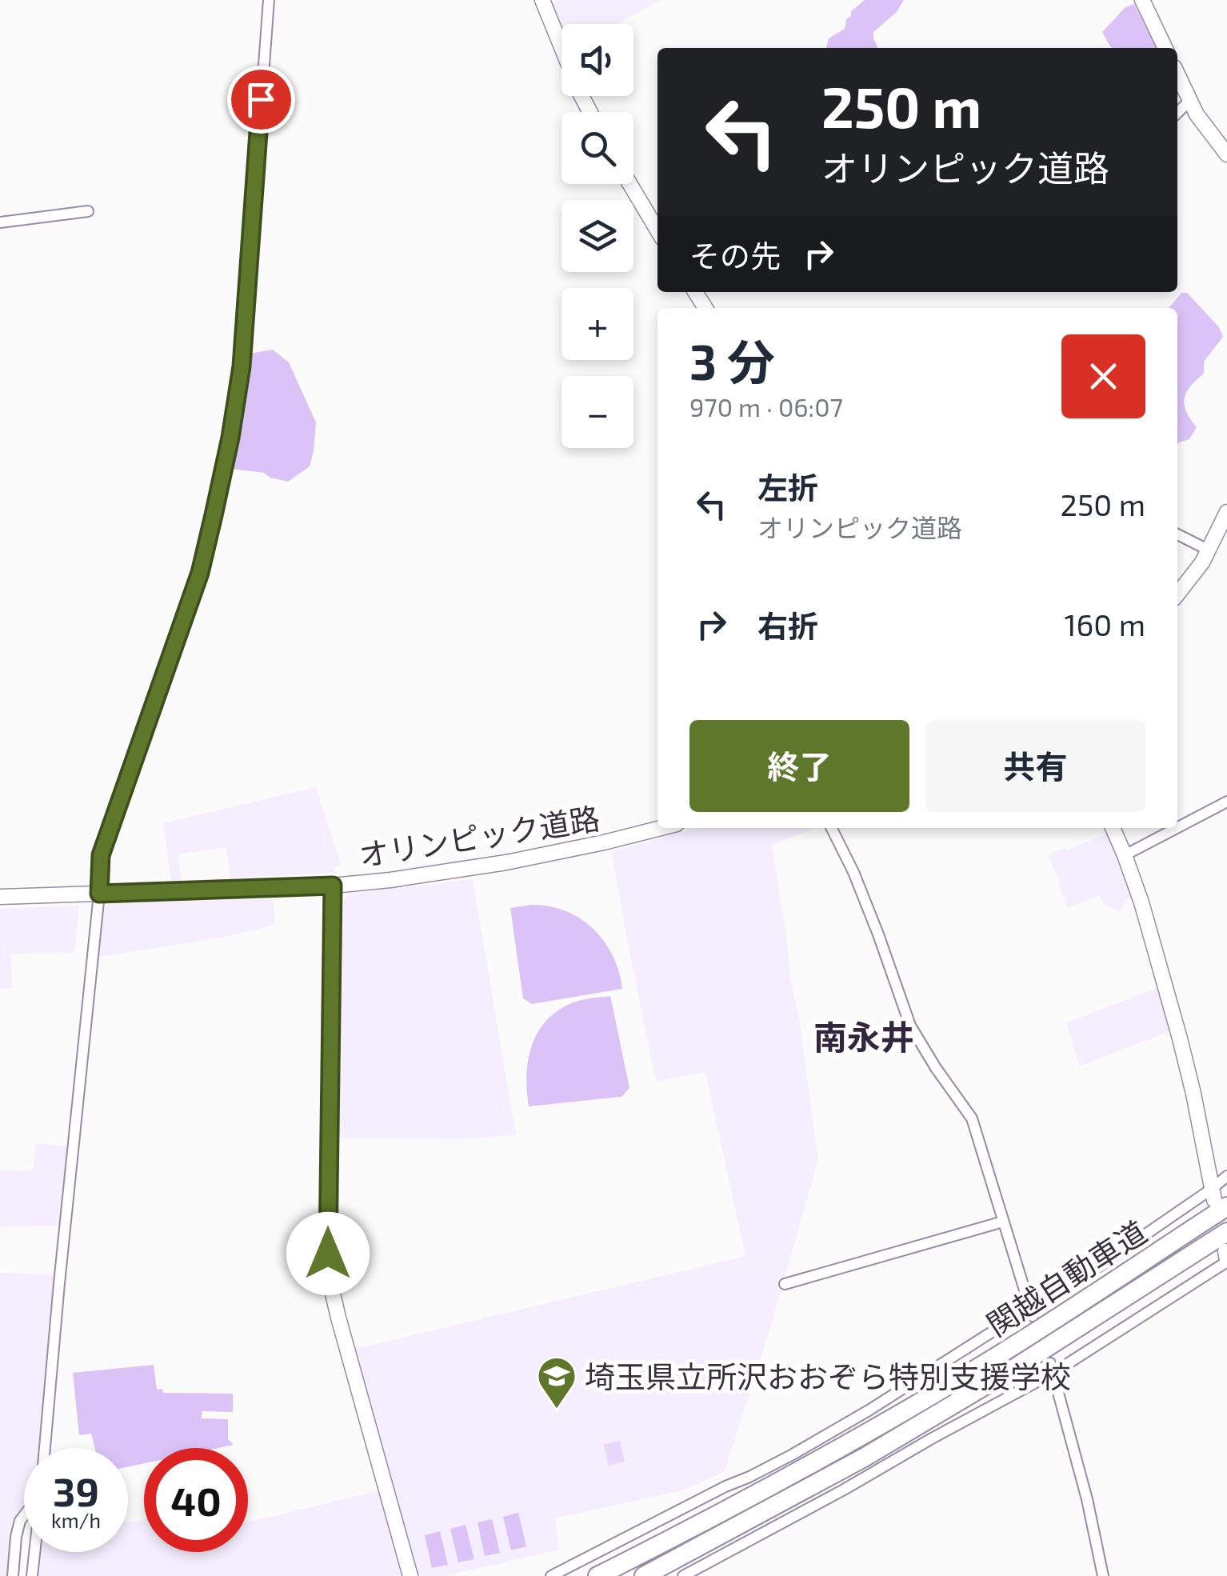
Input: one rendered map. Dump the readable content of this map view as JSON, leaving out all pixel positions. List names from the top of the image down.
{
  "streets": {
    "highway": ["関越自動車道"],
    "street": ["オリンピック道路"]
  },
  "districts": ["南永井"],
  "places": {
    "school or university": ["埼玉県立所沢おおぞら特別支援学校"]
  },
  "page": {
    "map_buttons": ["+", "−"],
    "turn": ["250 m", "オリンピック道路"],
    "then": "その先",
    "heading": ["3 分", "970 m · 06:07"],
    "list": [
      {
        "name": "左折",
        "note": "オリンピック道路",
        "value": "250 m"
      },
      {
        "name": "右折",
        "value": "160 m"
      }
    ],
    "buttons": ["終了", "共有"],
    "speed": "39 km/h",
    "limit": "40"
  }
}
